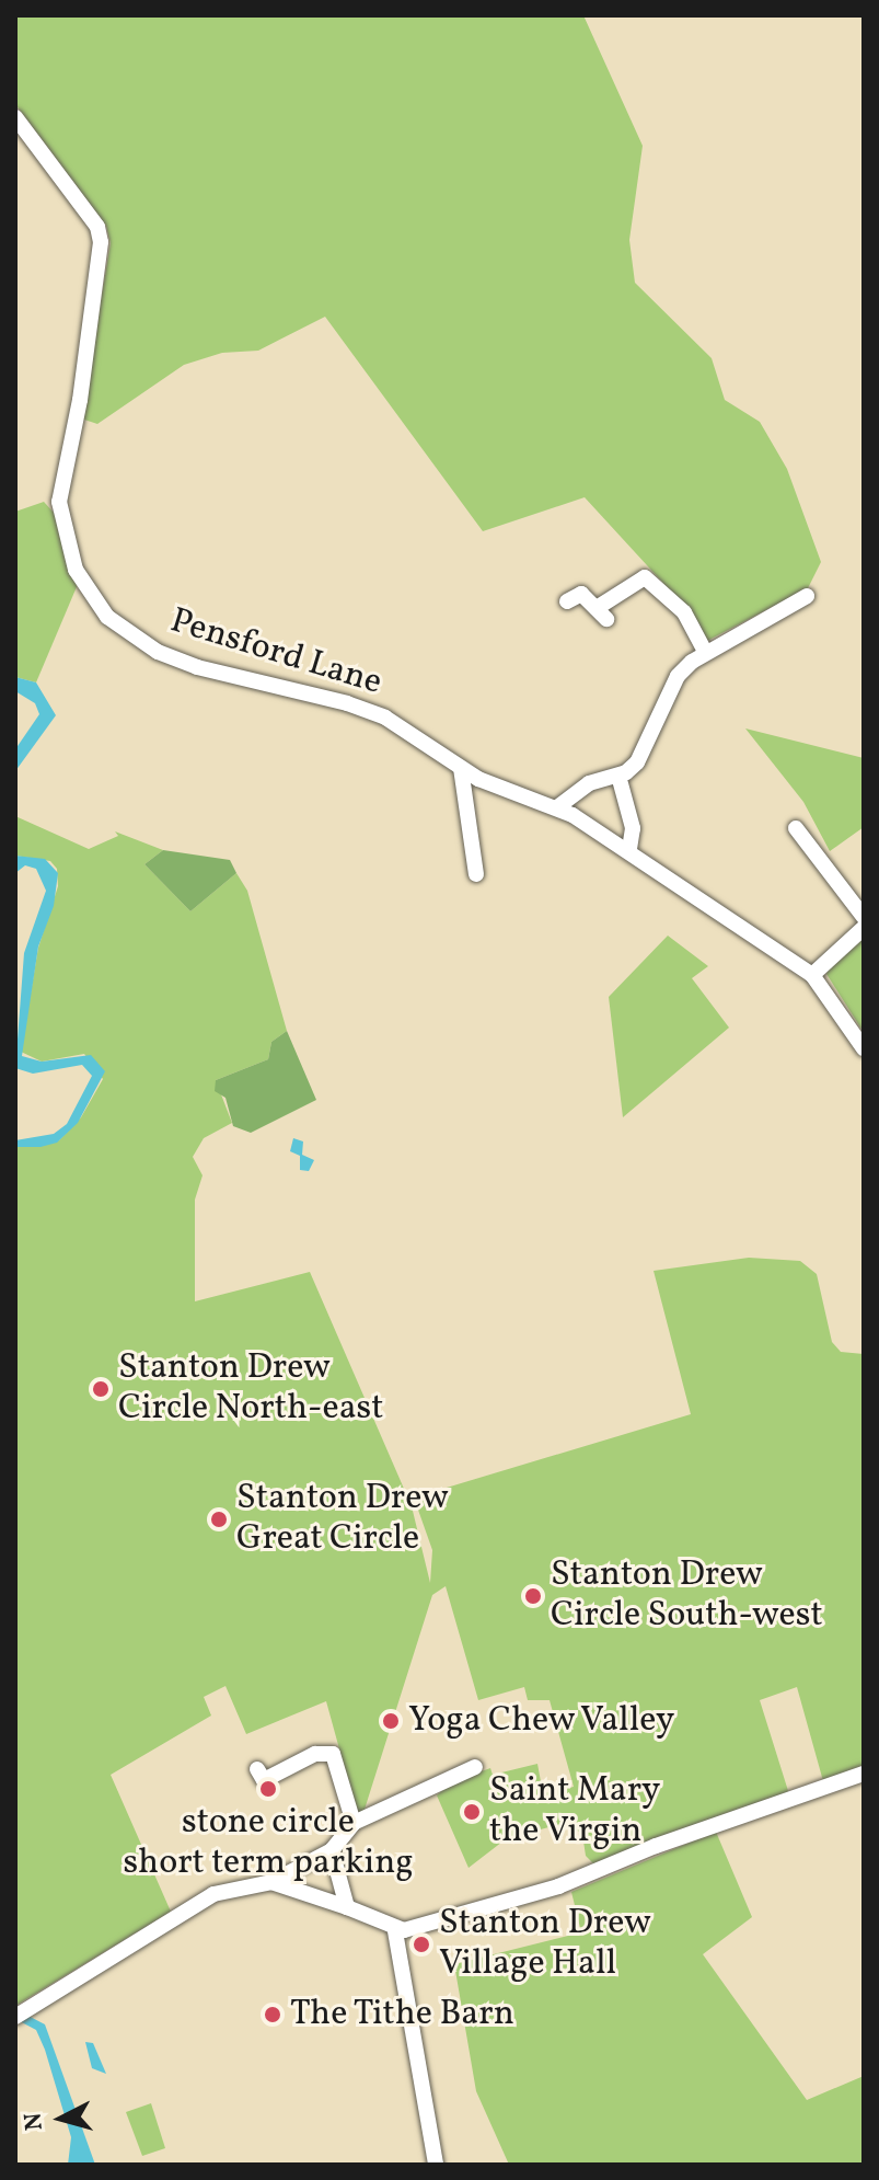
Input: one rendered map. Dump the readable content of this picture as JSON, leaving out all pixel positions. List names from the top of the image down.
{
  "streets": {
    "street": ["Pensford Lane"]
  },
  "places": [
    "Stanton Drew Circle North-east",
    "Stanton Drew Great Circle",
    "Stanton Drew Circle South-west",
    "Yoga Chew Valley",
    "stone circle short term parking",
    "Saint Mary the Virgin",
    "Stanton Drew Village Hall",
    "The Tithe Barn"
  ],
  "north": "left"
}
